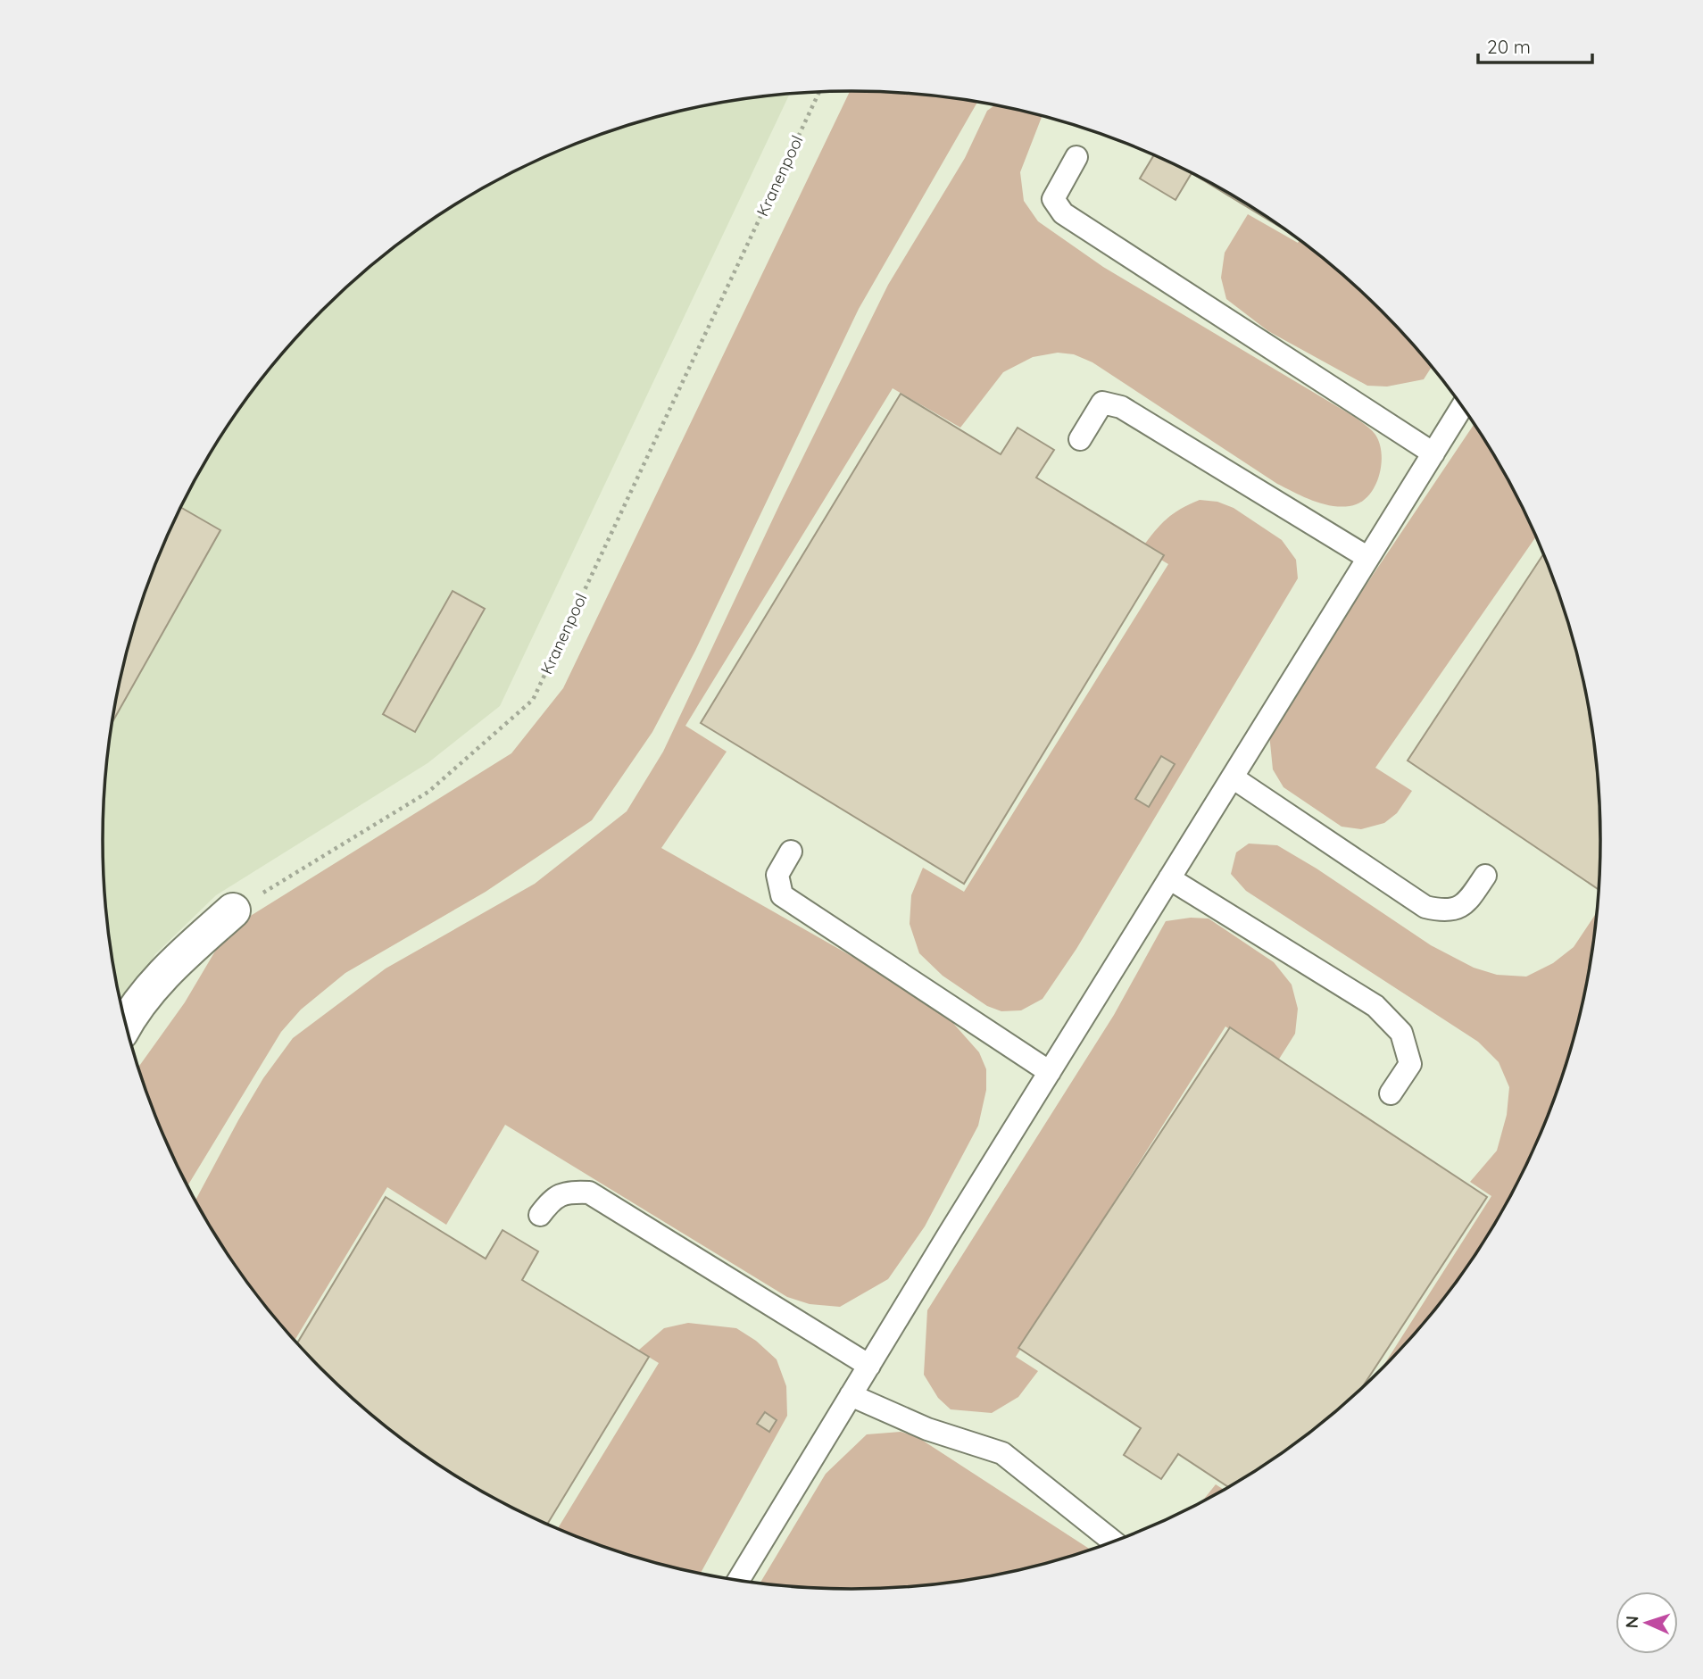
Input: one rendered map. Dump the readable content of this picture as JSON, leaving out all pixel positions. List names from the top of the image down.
{
  "streets": {
    "path": ["Kranenpool"]
  },
  "scale_bar": "20 m",
  "north": "left"
}
